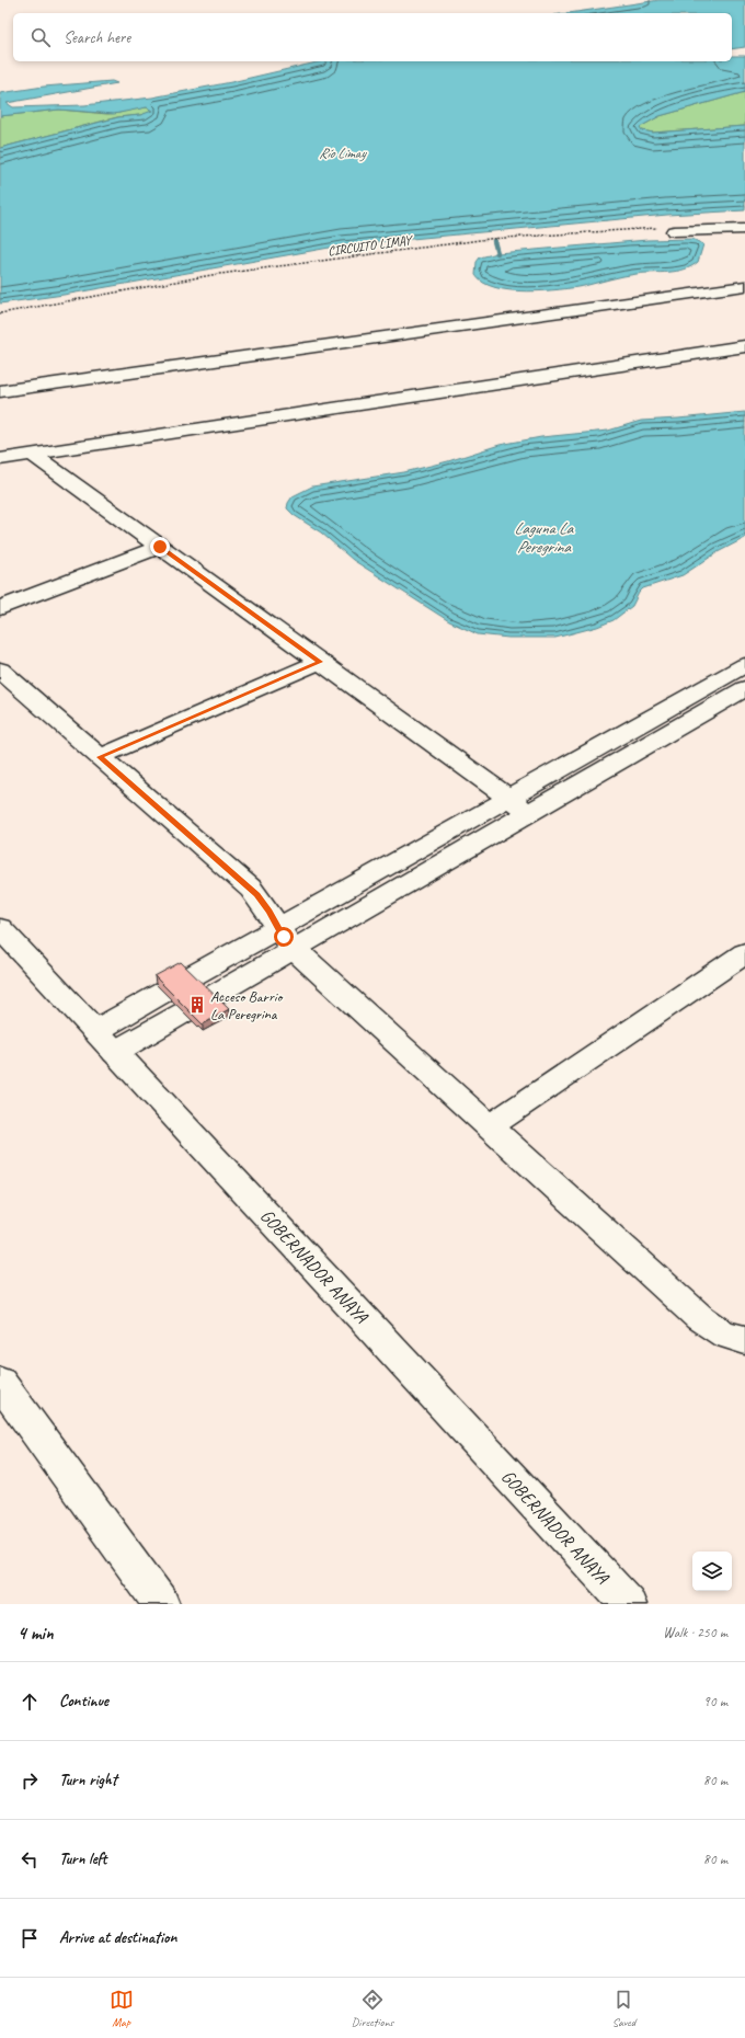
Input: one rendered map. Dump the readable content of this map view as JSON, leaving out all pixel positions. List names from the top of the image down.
{
  "streets": {
    "street": ["GOBERNADOR ANAYA"],
    "path": ["CIRCUITO LIMAY"]
  },
  "water": ["Río Limay", "Laguna La Peregrina"],
  "places": {
    "building": ["Acceso Barrio La Peregrina"]
  },
  "page": {
    "search": "Search here",
    "heading": ["4 min", "Walk · 250 m"],
    "list": [
      ["Continue", "90 m"],
      ["Turn right", "80 m"],
      ["Turn left", "80 m"],
      "Arrive at destination"
    ],
    "nav": ["Map", "Directions", "Saved"]
  }
}
